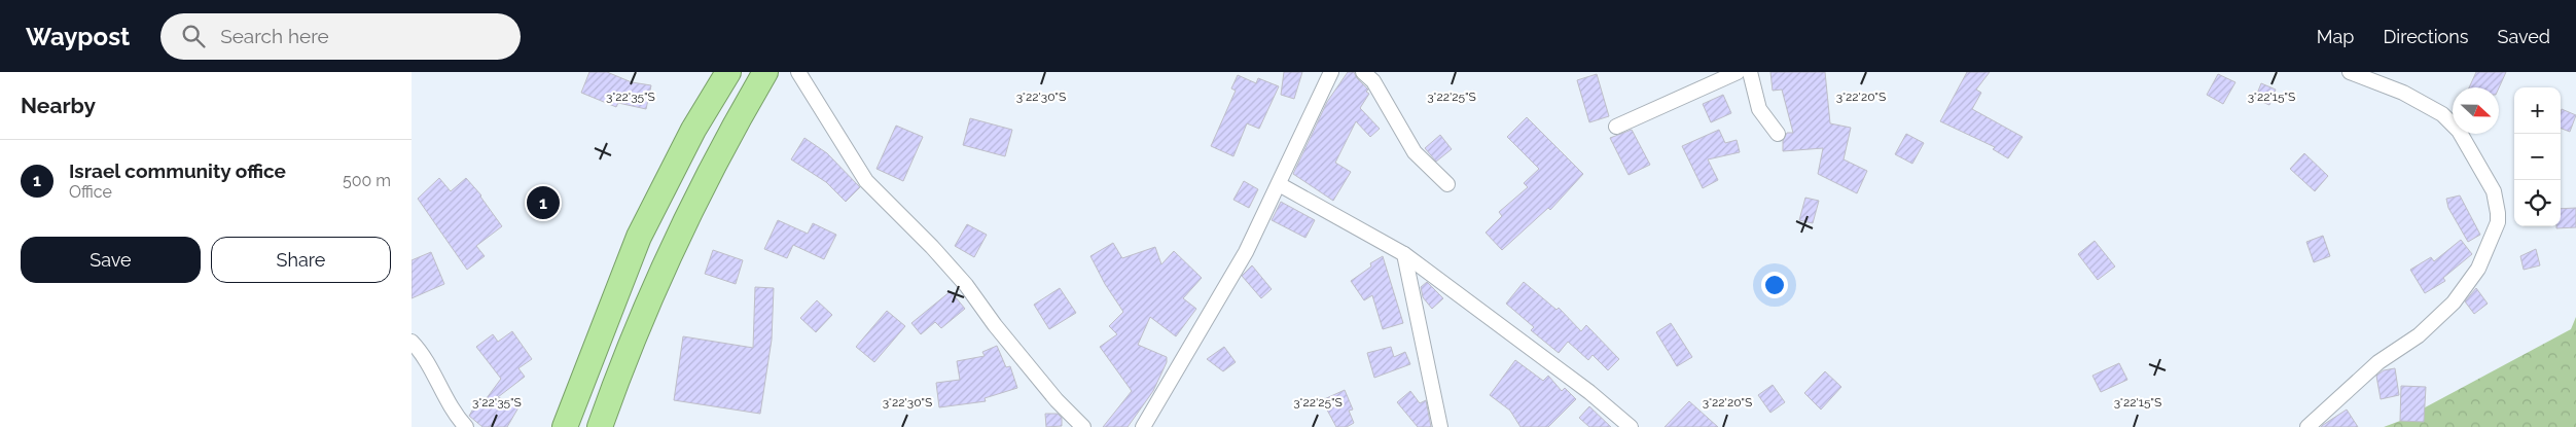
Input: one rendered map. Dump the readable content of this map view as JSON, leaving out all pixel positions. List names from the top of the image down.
{
  "north": "right",
  "page": {
    "header": "Waypost",
    "search": "Search here",
    "nav": ["Map", "Directions", "Saved"],
    "heading": "Nearby",
    "map_buttons": ["+", "−"],
    "list": [
      {
        "mark": "1",
        "name": "Israel community office",
        "note": "Office",
        "value": "500 m"
      }
    ],
    "pins": "1",
    "buttons": ["Save", "Share"]
  },
  "coordinates": [
    "3°22'35\"S",
    "3°22'15\"S",
    "3°22'30\"S",
    "3°22'25\"S",
    "3°22'20\"S"
  ]
}
